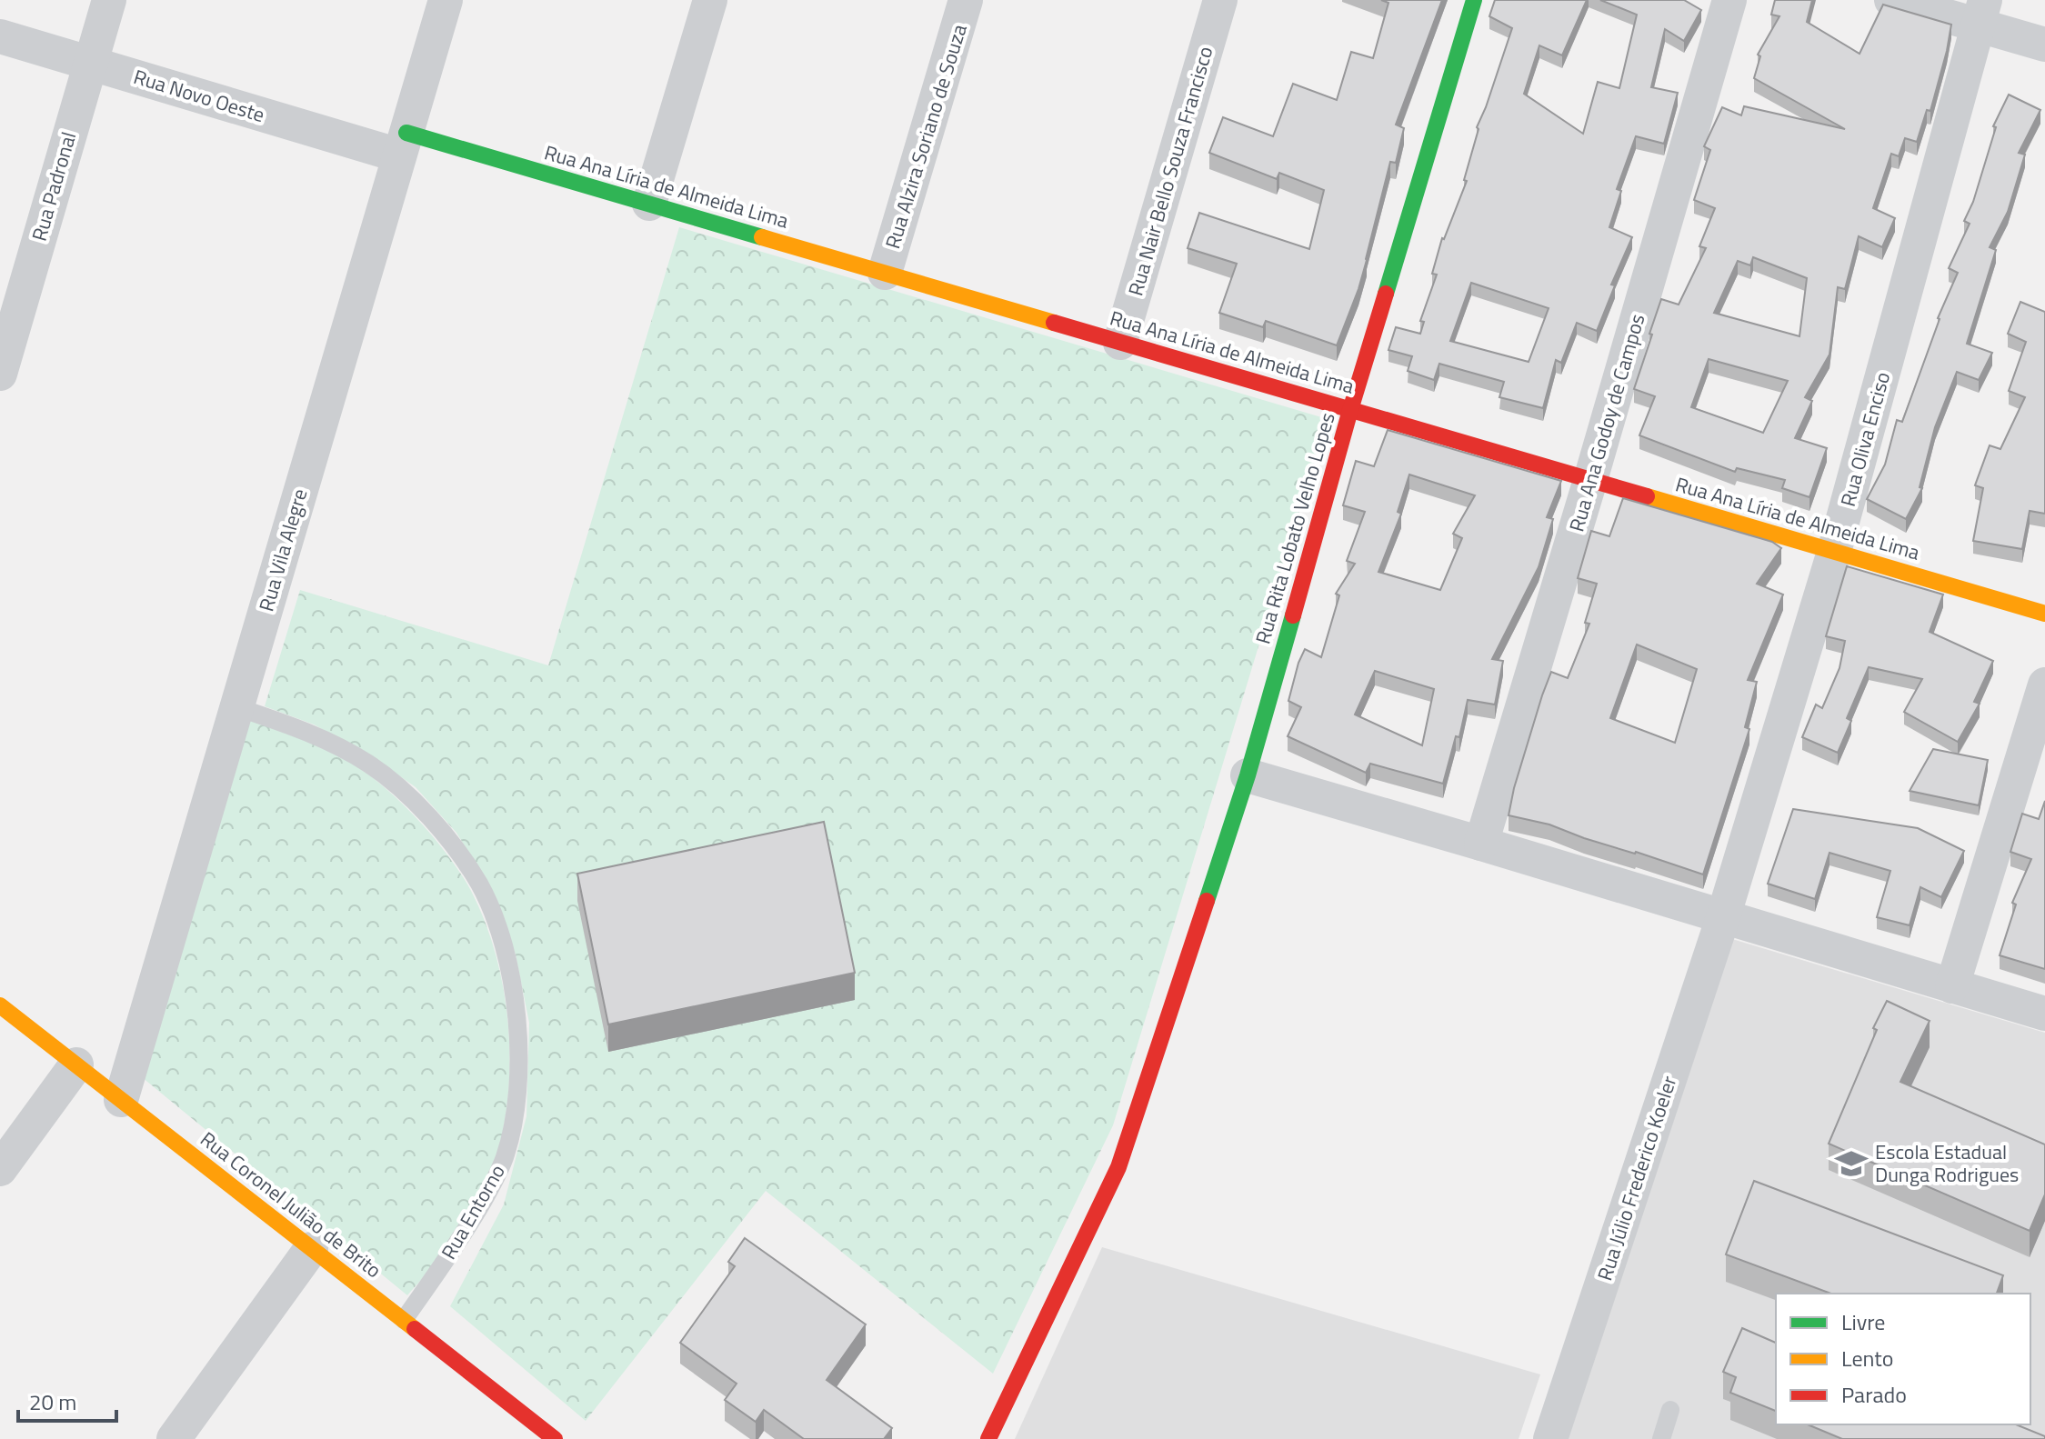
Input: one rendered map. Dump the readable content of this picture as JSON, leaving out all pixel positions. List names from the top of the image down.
{
  "streets": {
    "street": [
      "Rua Novo Oeste",
      "Rua Alzira Soriano de Souza",
      "Rua Nair Bello Souza Francisco",
      "Rua Padronal",
      "Rua Ana Líria de Almeida Lima",
      "Rua Ana Godoy de Campos",
      "Rua Oliva Enciso",
      "Rua Rita Lobato Velho Lopes",
      "Rua Vila Alegre",
      "Rua Júlio Frederico Koeler",
      "Rua Coronel Julião de Brito"
    ],
    "lane": ["Rua Entorno"]
  },
  "crossings": [
    ["Rua Novo Oeste", "Rua Padronal"],
    ["Rua Novo Oeste", "Rua Ana Líria de Almeida Lima"],
    ["Rua Novo Oeste", "Rua Vila Alegre"],
    ["Rua Alzira Soriano de Souza", "Rua Ana Líria de Almeida Lima"],
    ["Rua Nair Bello Souza Francisco", "Rua Ana Líria de Almeida Lima"],
    ["Rua Ana Líria de Almeida Lima", "Rua Ana Godoy de Campos"],
    ["Rua Ana Líria de Almeida Lima", "Rua Oliva Enciso"],
    ["Rua Ana Líria de Almeida Lima", "Rua Rita Lobato Velho Lopes"],
    ["Rua Ana Líria de Almeida Lima", "Rua Vila Alegre"],
    ["Rua Oliva Enciso", "Rua Júlio Frederico Koeler"],
    ["Rua Vila Alegre", "Rua Coronel Julião de Brito"],
    ["Rua Vila Alegre", "Rua Entorno"],
    ["Rua Coronel Julião de Brito", "Rua Entorno"]
  ],
  "places": {
    "school or university": ["Escola Estadual Dunga Rodrigues"]
  },
  "legend": ["Livre", "Lento", "Parado"],
  "scale_bar": "20 m"
}
